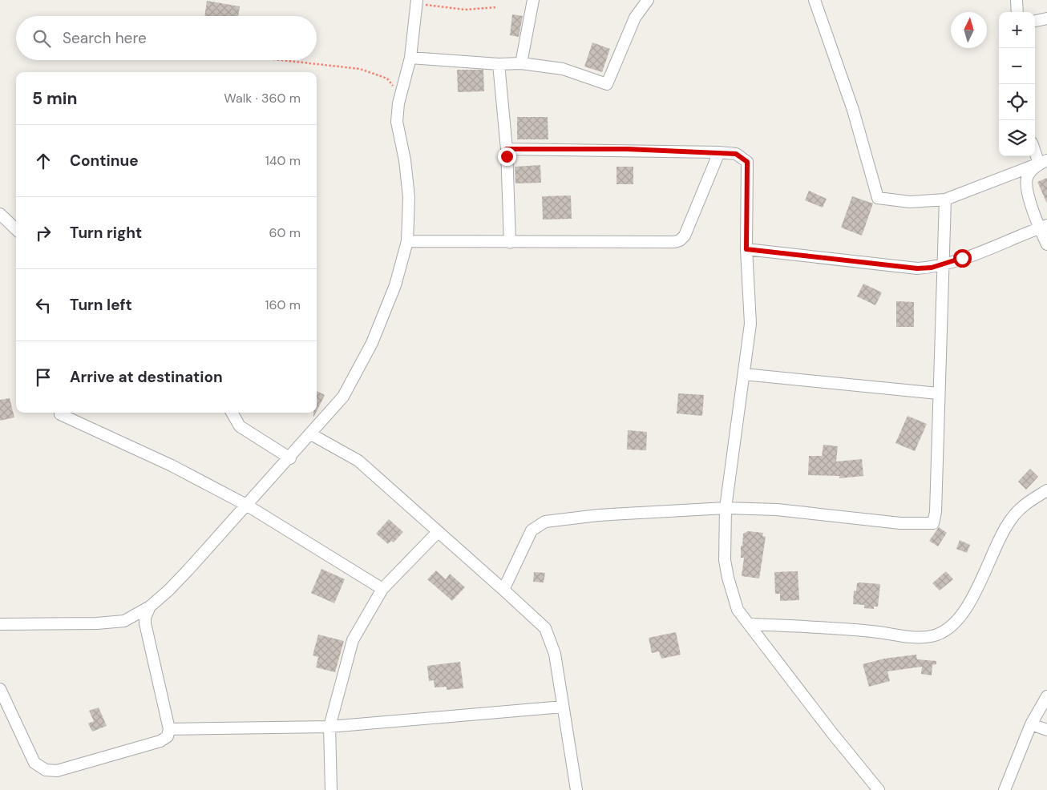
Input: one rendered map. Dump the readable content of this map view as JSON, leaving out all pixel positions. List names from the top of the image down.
{
  "north": "top",
  "page": {
    "map_buttons": ["+", "−"],
    "search": "Search here",
    "heading": ["5 min", "Walk · 360 m"],
    "list": [
      ["Continue", "140 m"],
      ["Turn right", "60 m"],
      ["Turn left", "160 m"],
      "Arrive at destination"
    ]
  }
}
